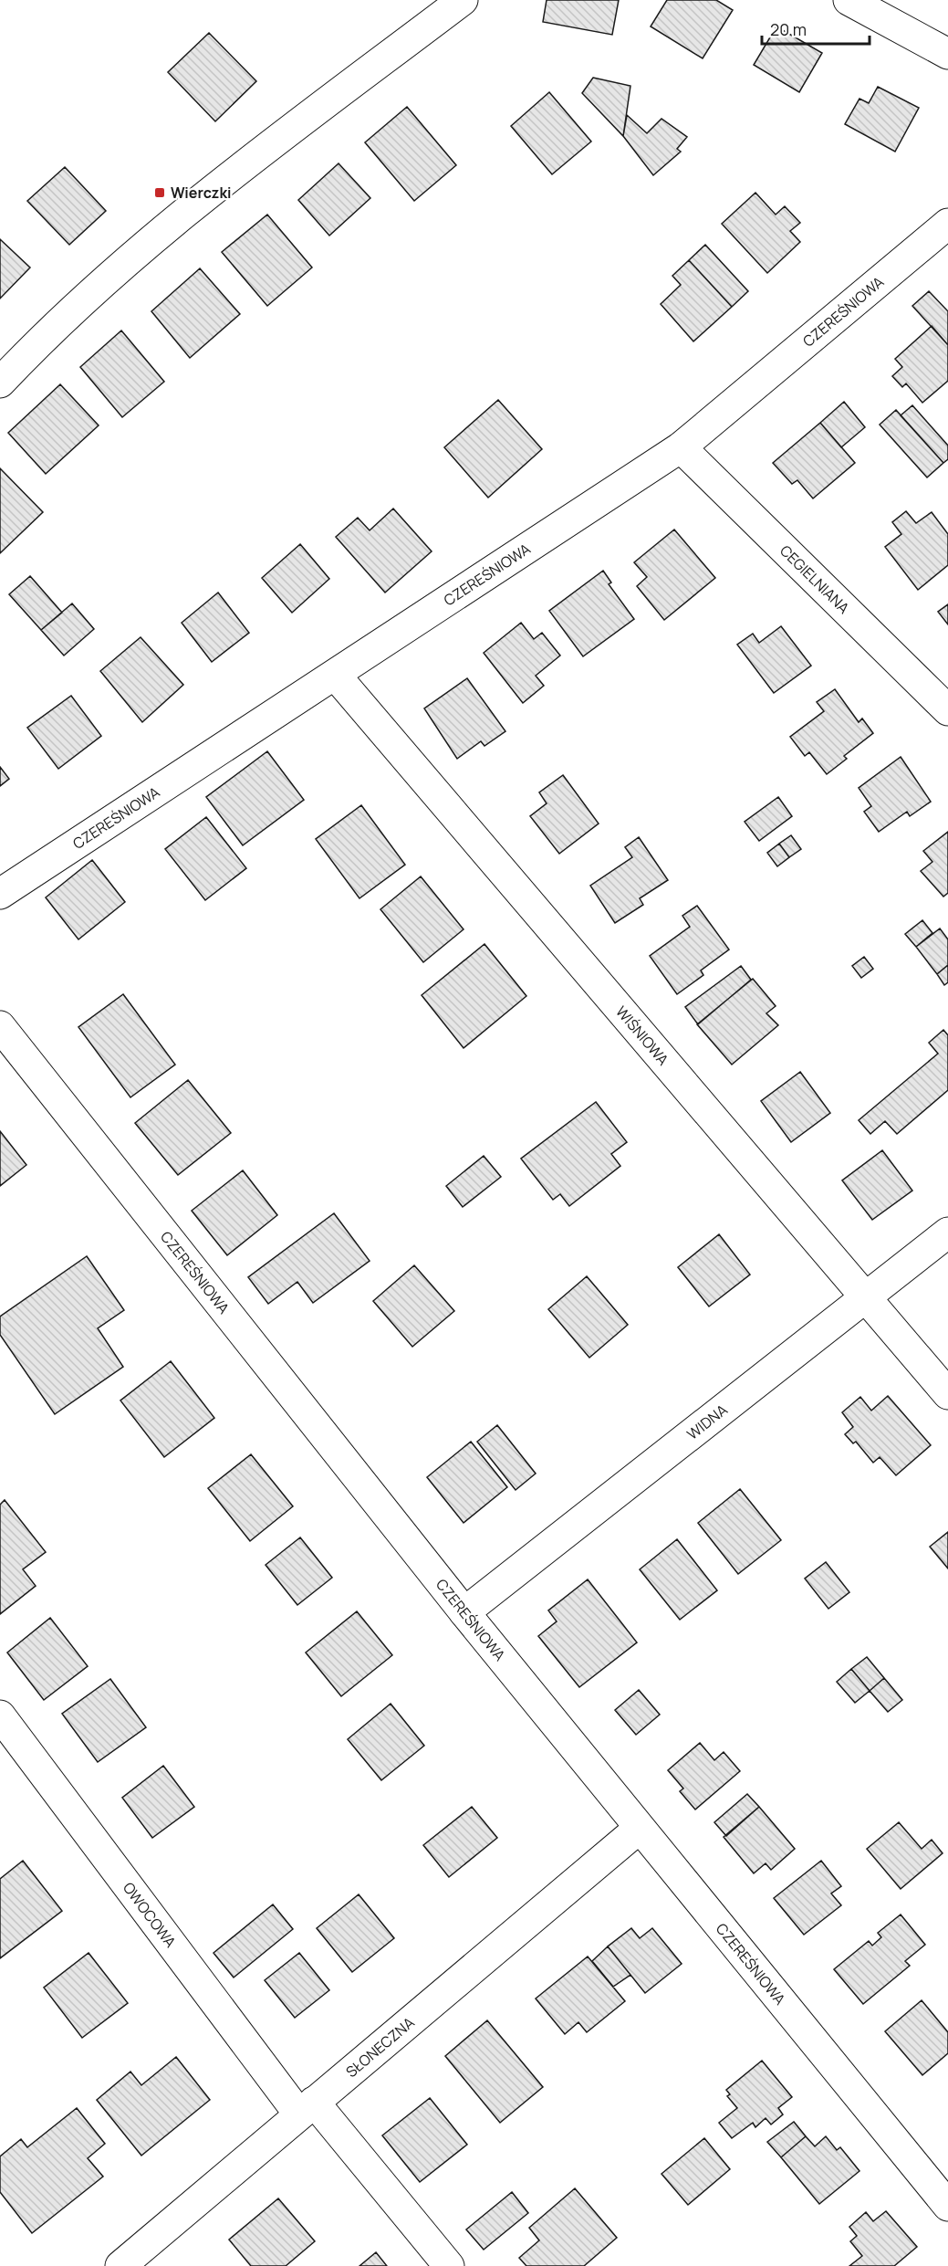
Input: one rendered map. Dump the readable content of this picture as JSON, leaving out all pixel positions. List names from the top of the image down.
{
  "streets": {
    "street": [
      "CZEREŚNIOWA",
      "CEGIELNIANA",
      "WIŚNIOWA",
      "WIDNA",
      "OWOCOWA",
      "SŁONECZNA"
    ]
  },
  "crossings": [
    ["CZEREŚNIOWA", "CEGIELNIANA"],
    ["CZEREŚNIOWA", "WIŚNIOWA"],
    ["CZEREŚNIOWA", "WIDNA"],
    ["CZEREŚNIOWA", "SŁONECZNA"],
    ["WIŚNIOWA", "WIDNA"],
    ["OWOCOWA", "SŁONECZNA"]
  ],
  "places": {
    "transit": ["Wierczki"]
  },
  "scale_bar": "20 m"
}
